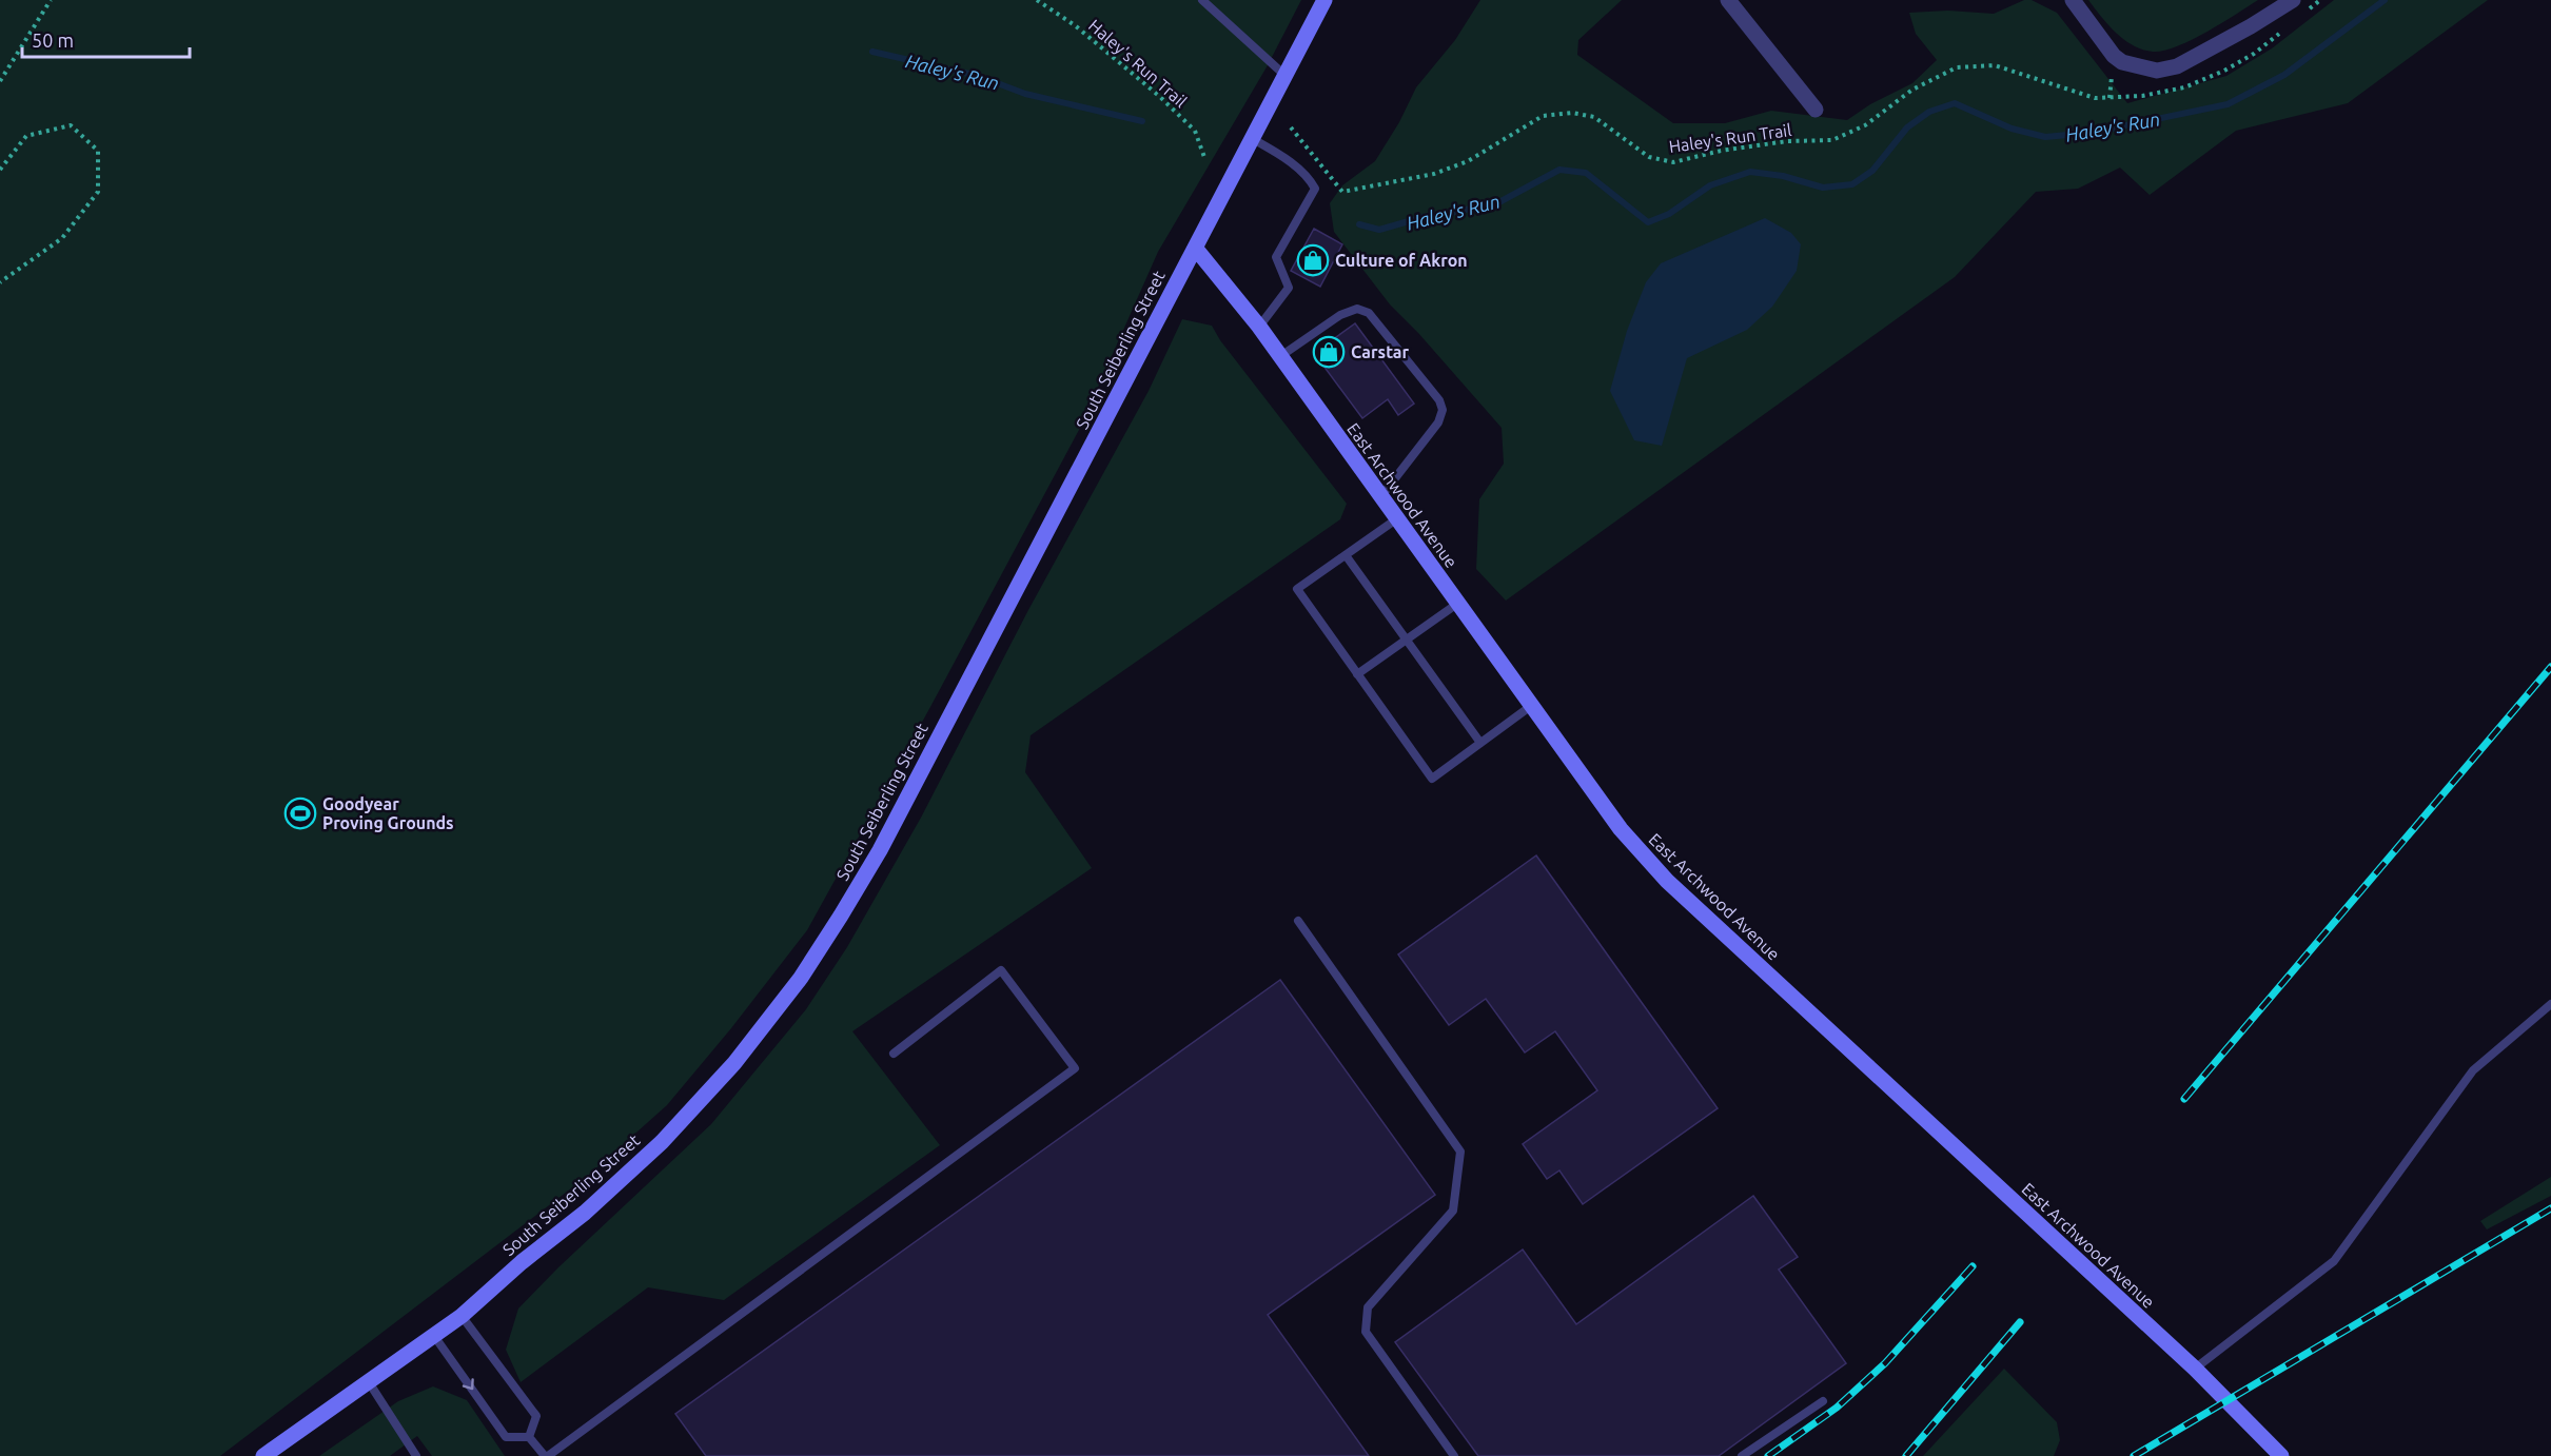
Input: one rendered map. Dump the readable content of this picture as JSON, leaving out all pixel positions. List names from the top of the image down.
{
  "streets": {
    "main road": ["South Seiberling Street", "East Archwood Avenue"],
    "path": ["Haley's Run Trail"]
  },
  "crossings": [
    ["South Seiberling Street", "East Archwood Avenue"]
  ],
  "water": ["Haley's Run"],
  "places": {
    "shop": ["Culture of Akron", "Carstar"],
    "sports": ["Goodyear Proving Grounds"]
  },
  "scale_bar": "50 m"
}
